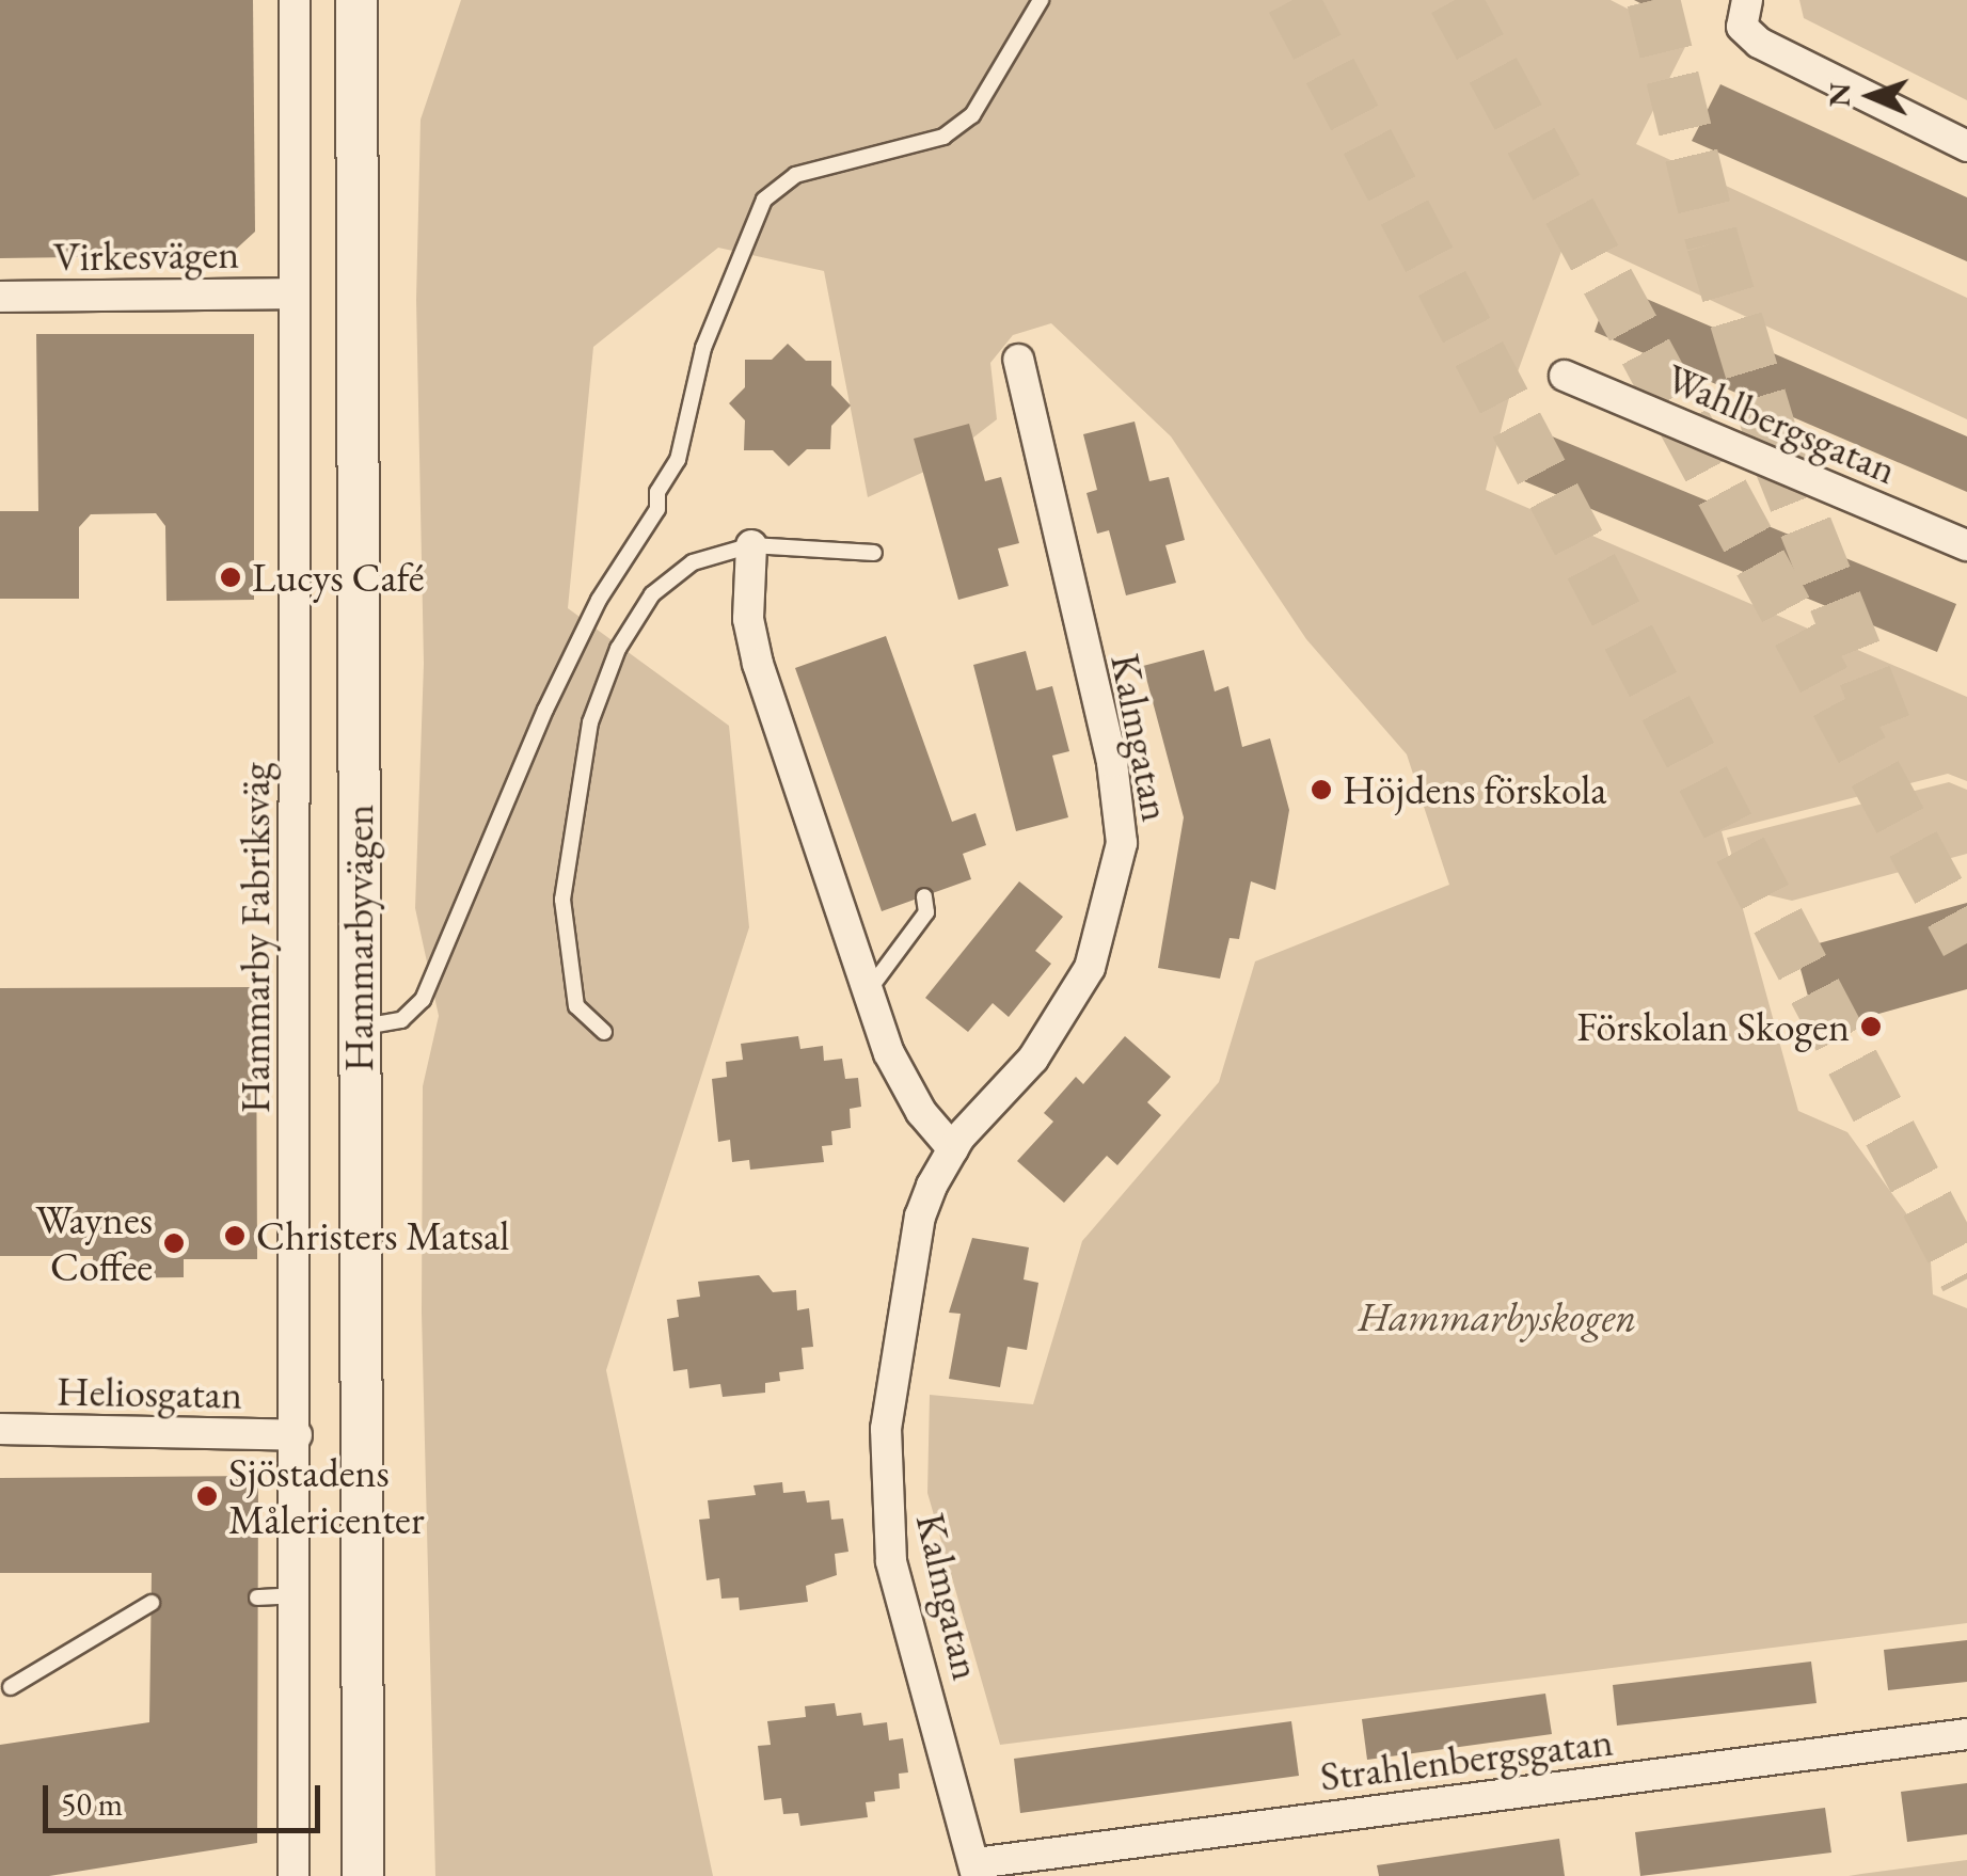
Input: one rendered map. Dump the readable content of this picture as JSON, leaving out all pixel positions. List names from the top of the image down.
{
  "streets": {
    "main road": ["Hammarbyvägen"],
    "street": [
      "Virkesvägen",
      "Wahlbergsgatan",
      "Kalmgatan",
      "Hammarby Fabriksväg",
      "Heliosgatan",
      "Strahlenbergsgatan"
    ]
  },
  "crossings": [
    ["Virkesvägen", "Hammarby Fabriksväg"],
    ["Kalmgatan", "Strahlenbergsgatan"],
    ["Hammarby Fabriksväg", "Heliosgatan"]
  ],
  "parks": ["Hammarbyskogen"],
  "places": [
    "Lucys Café",
    "Höjdens förskola",
    "Förskolan Skogen",
    "Christers Matsal",
    "Waynes Coffee",
    "Sjöstadens Målericenter"
  ],
  "scale_bar": "50 m",
  "north": "left"
}
